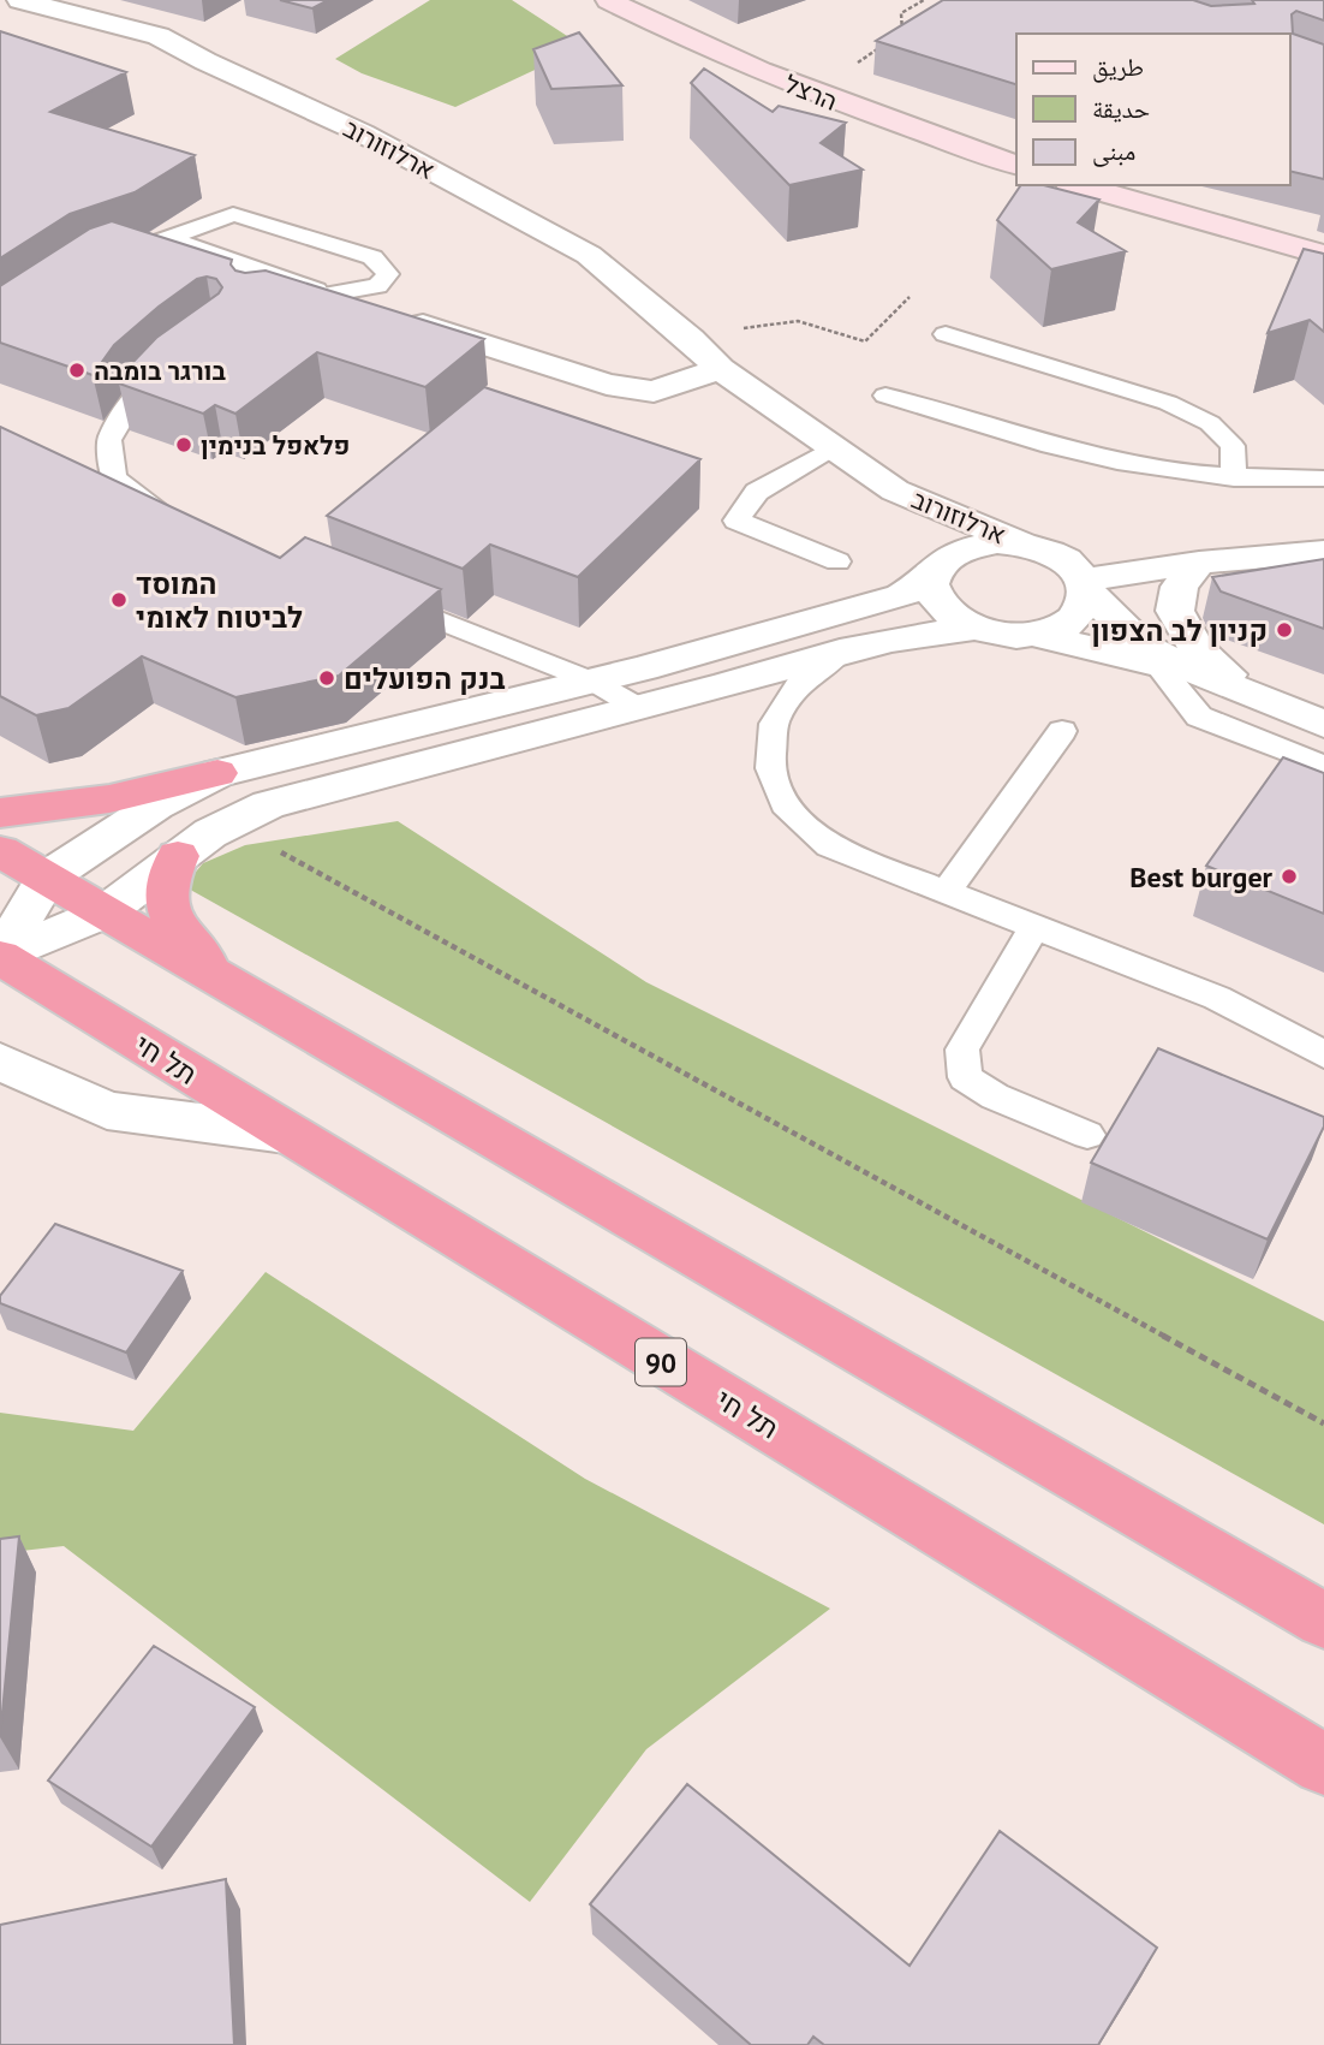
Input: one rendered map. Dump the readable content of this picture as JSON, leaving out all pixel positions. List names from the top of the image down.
{
  "streets": {
    "highway": ["תל חי", "90"],
    "street": ["הרצל", "ארלוזורוב"]
  },
  "places": [
    "בורגר בומבה",
    "פלאפל בנימין",
    "המוסד לביטוח לאומי",
    "קניון לב הצפון",
    "בנק הפועלים",
    "Best burger"
  ],
  "legend": ["طريق", "حديقة", "مبنى"]
}
